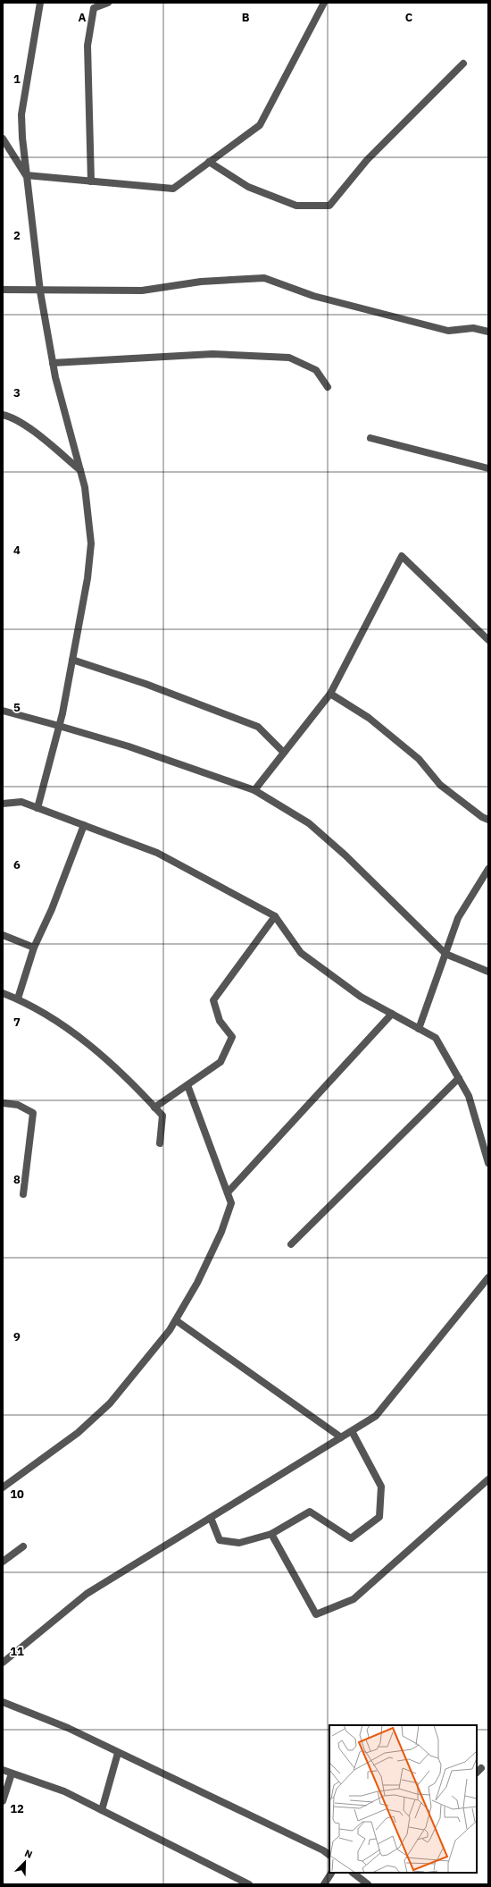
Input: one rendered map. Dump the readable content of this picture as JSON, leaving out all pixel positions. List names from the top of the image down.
{
  "north": "top right",
  "grid": {
    "columns": ["A", "B", "C"],
    "rows": [
      "1",
      "2",
      "3",
      "4",
      "5",
      "6",
      "7",
      "8",
      "9",
      "10",
      "11",
      "12"
    ]
  }
}
